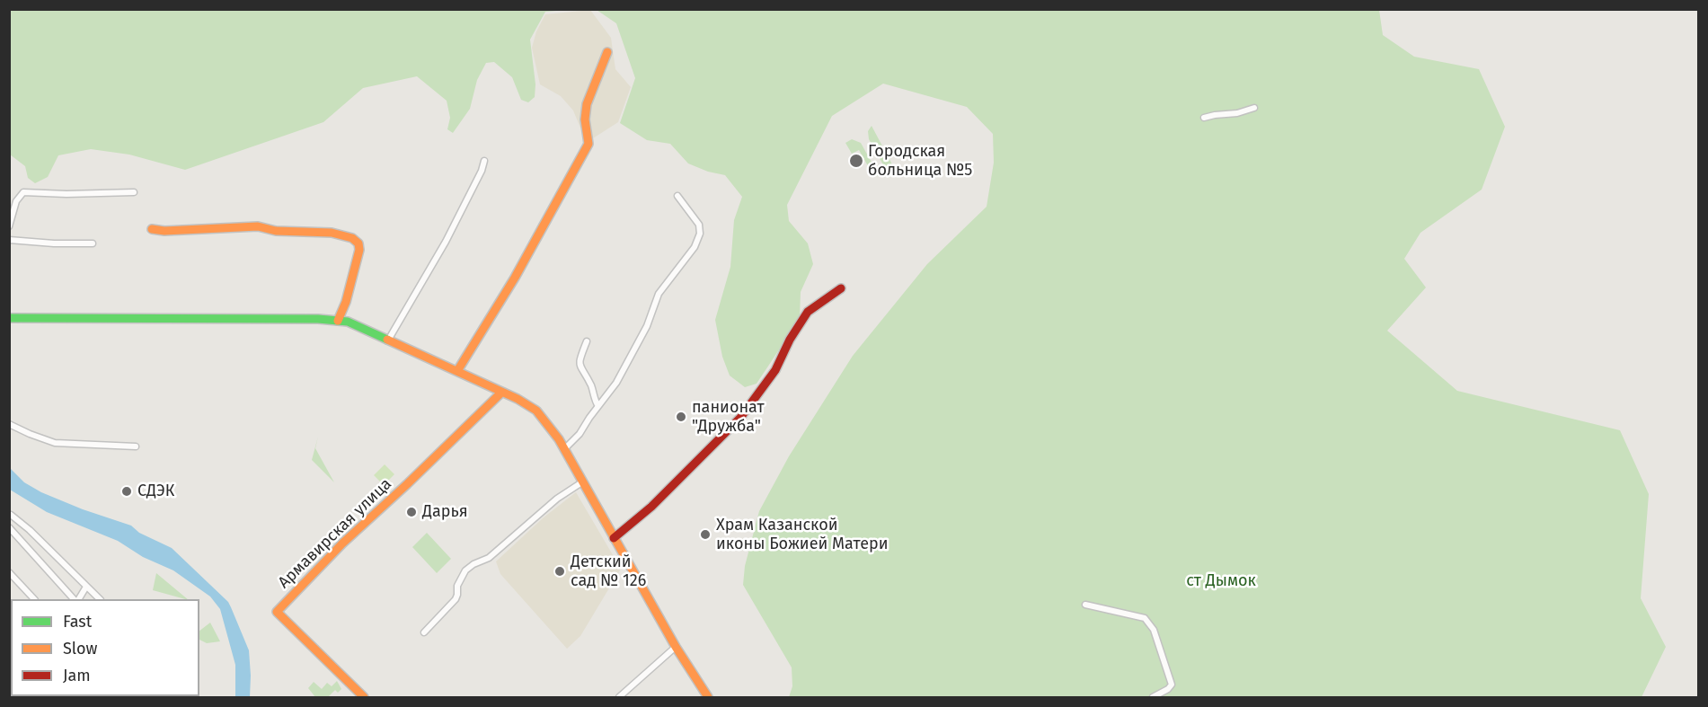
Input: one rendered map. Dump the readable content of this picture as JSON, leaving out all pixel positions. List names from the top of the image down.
{
  "streets": {
    "street": ["Армавирская улица"]
  },
  "parks": ["ст Дымок"],
  "places": [
    "Городская больница №5",
    "панионат \"Дружба\"",
    "СДЭК",
    "Дарья",
    "Храм Казанской иконы Божией Матери",
    "Детский сад № 126"
  ],
  "legend": ["Fast", "Slow", "Jam"]
}
